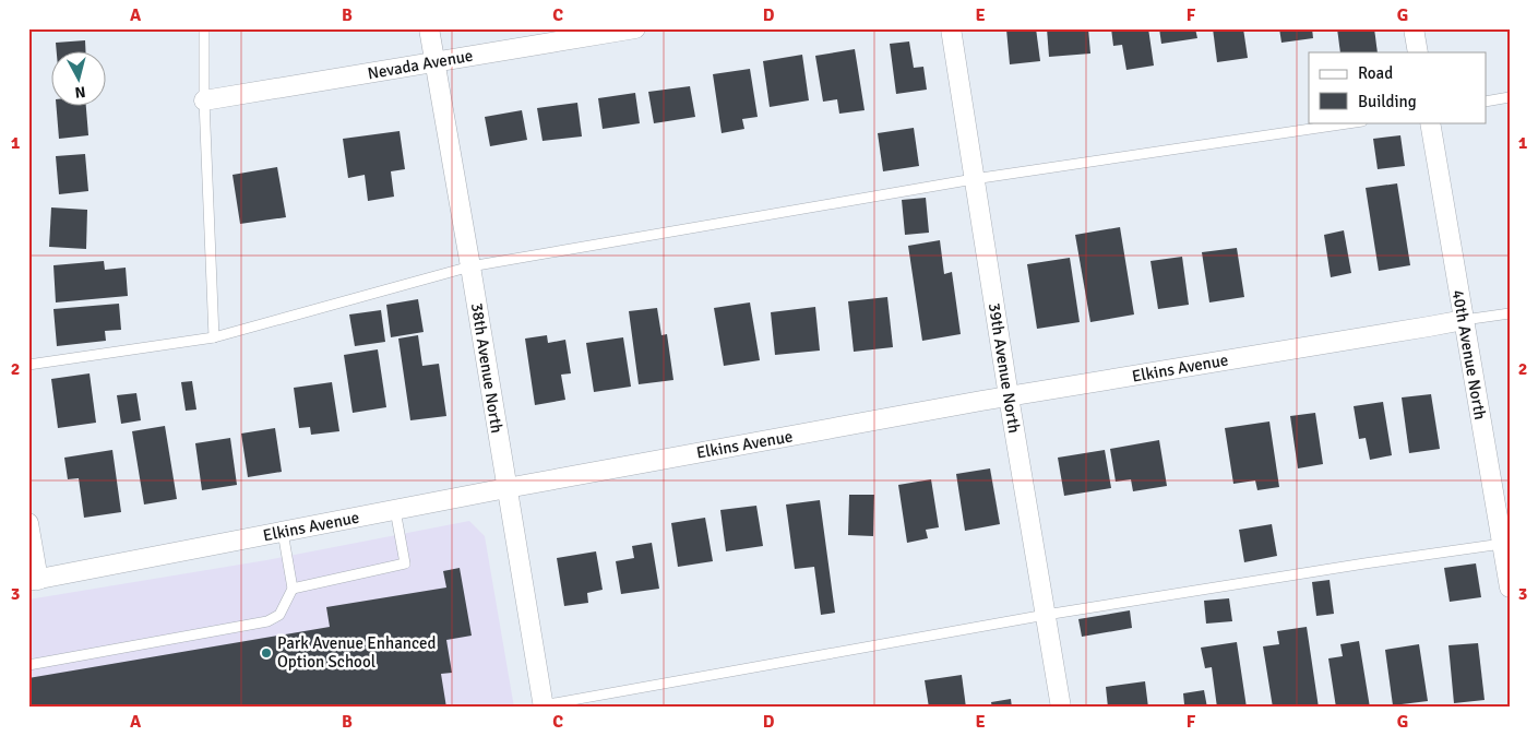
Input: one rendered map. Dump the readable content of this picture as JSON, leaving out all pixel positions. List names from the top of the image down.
{
  "streets": {
    "street": [
      "Nevada Avenue",
      "40th Avenue North",
      "38th Avenue North",
      "39th Avenue North",
      "Elkins Avenue"
    ]
  },
  "crossings": [
    ["Nevada Avenue", "38th Avenue North"],
    ["40th Avenue North", "Elkins Avenue"],
    ["38th Avenue North", "Elkins Avenue"],
    ["39th Avenue North", "Elkins Avenue"]
  ],
  "places": ["Park Avenue Enhanced Option School"],
  "legend": ["Road", "Building"],
  "north": "bottom",
  "grid": {
    "columns": [
      "A",
      "B",
      "C",
      "D",
      "E",
      "F",
      "G"
    ],
    "rows": ["1", "2", "3"]
  }
}
